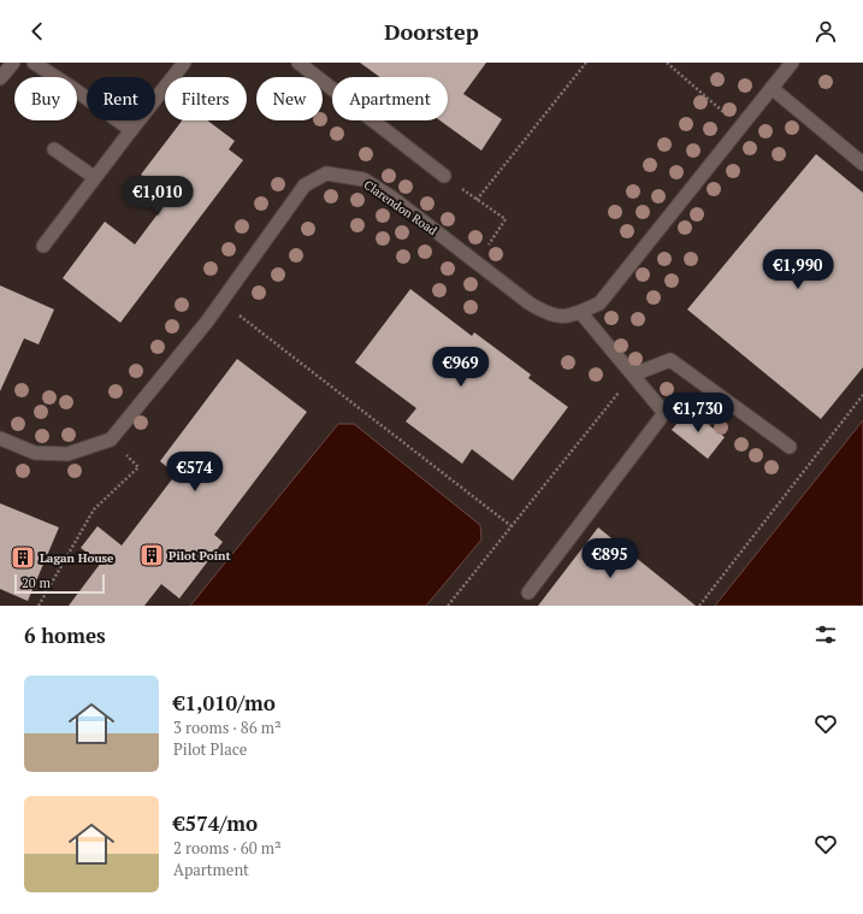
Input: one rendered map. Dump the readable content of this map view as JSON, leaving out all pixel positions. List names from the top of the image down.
{
  "streets": {
    "street": ["Clarendon Road"]
  },
  "places": {
    "building": ["Pilot Point", "Lagan House"]
  },
  "scale_bar": "20 m",
  "page": {
    "header": "Doorstep",
    "chip": [
      "Buy",
      "Rent",
      "Filters",
      "New",
      "Apartment"
    ],
    "price": [
      "€1,010",
      "€1,990",
      "€969",
      "€1,730",
      "€574",
      "€895"
    ],
    "scale": "20 m",
    "heading": "6 homes",
    "list": [
      {
        "name": "€1,010/mo",
        "note": "3 rooms · 86 m² · Pilot Place"
      },
      {
        "name": "€574/mo",
        "note": "2 rooms · 60 m² · Apartment"
      }
    ]
  }
}
